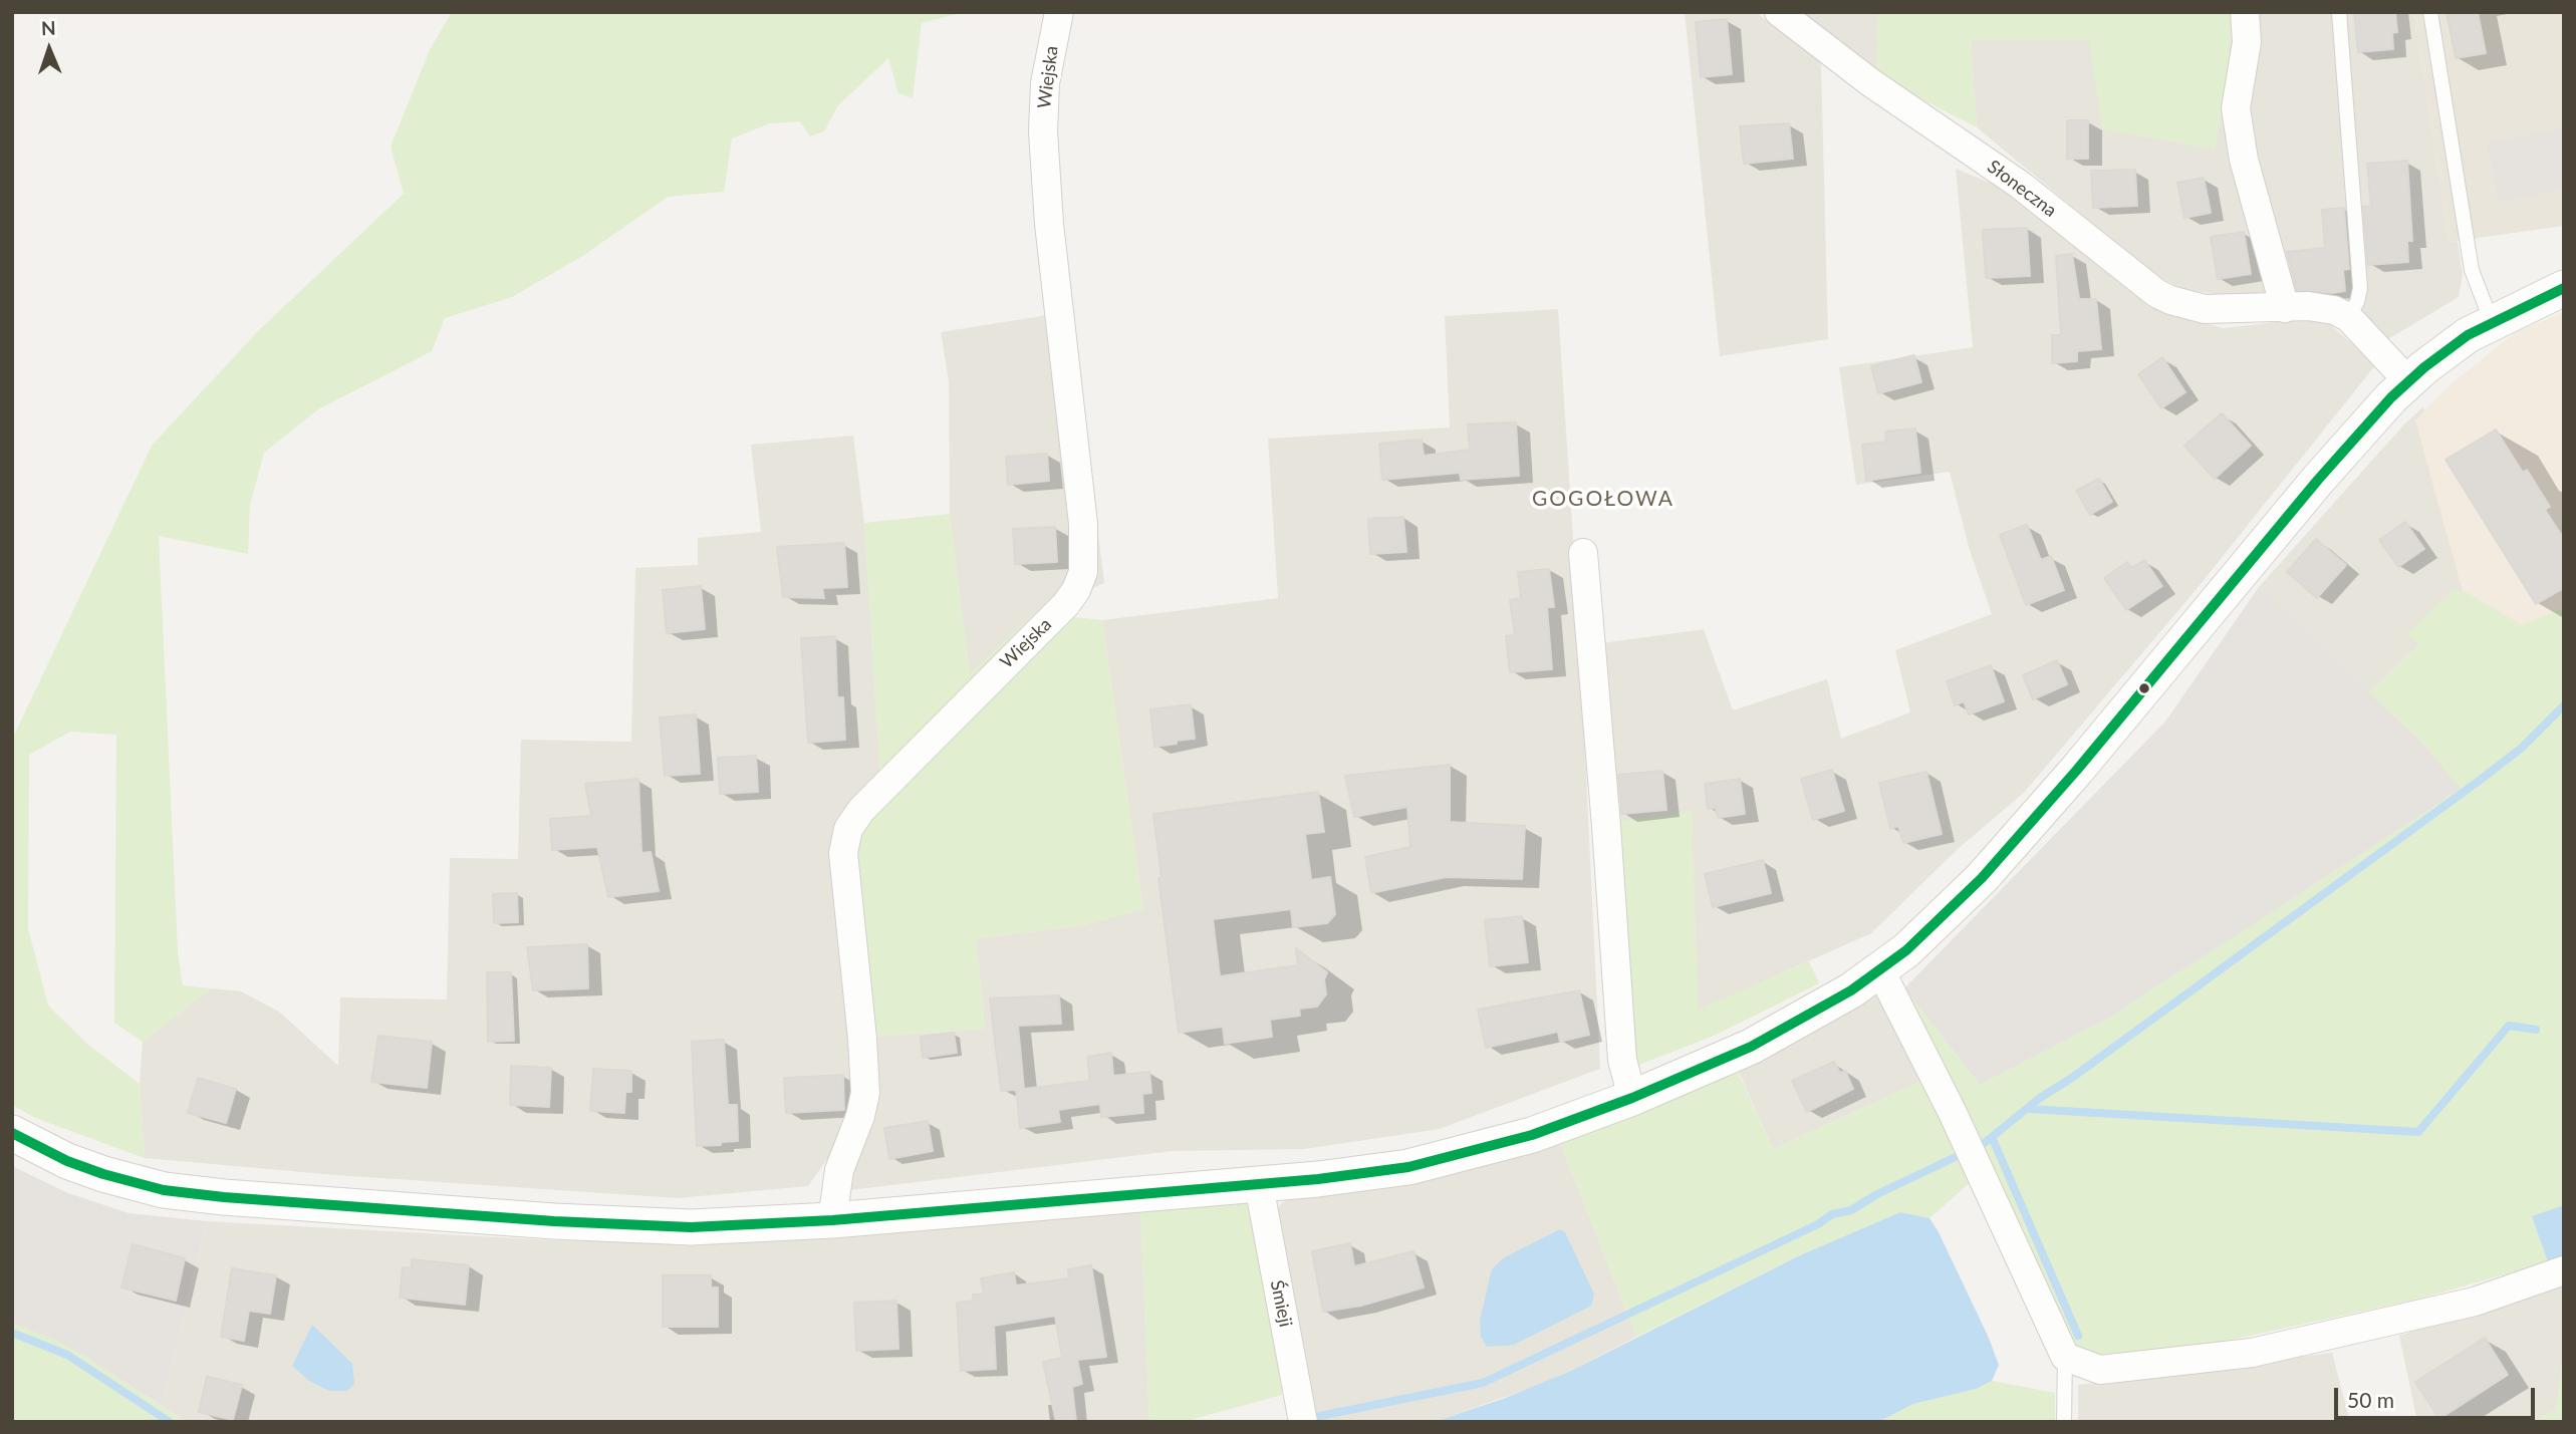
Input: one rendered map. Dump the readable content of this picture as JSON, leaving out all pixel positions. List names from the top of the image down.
{
  "streets": {
    "street": ["Wiejska", "Słoneczna", "Śmieji"]
  },
  "districts": ["GOGOŁOWA"],
  "scale_bar": "50 m",
  "north": "top"
}
